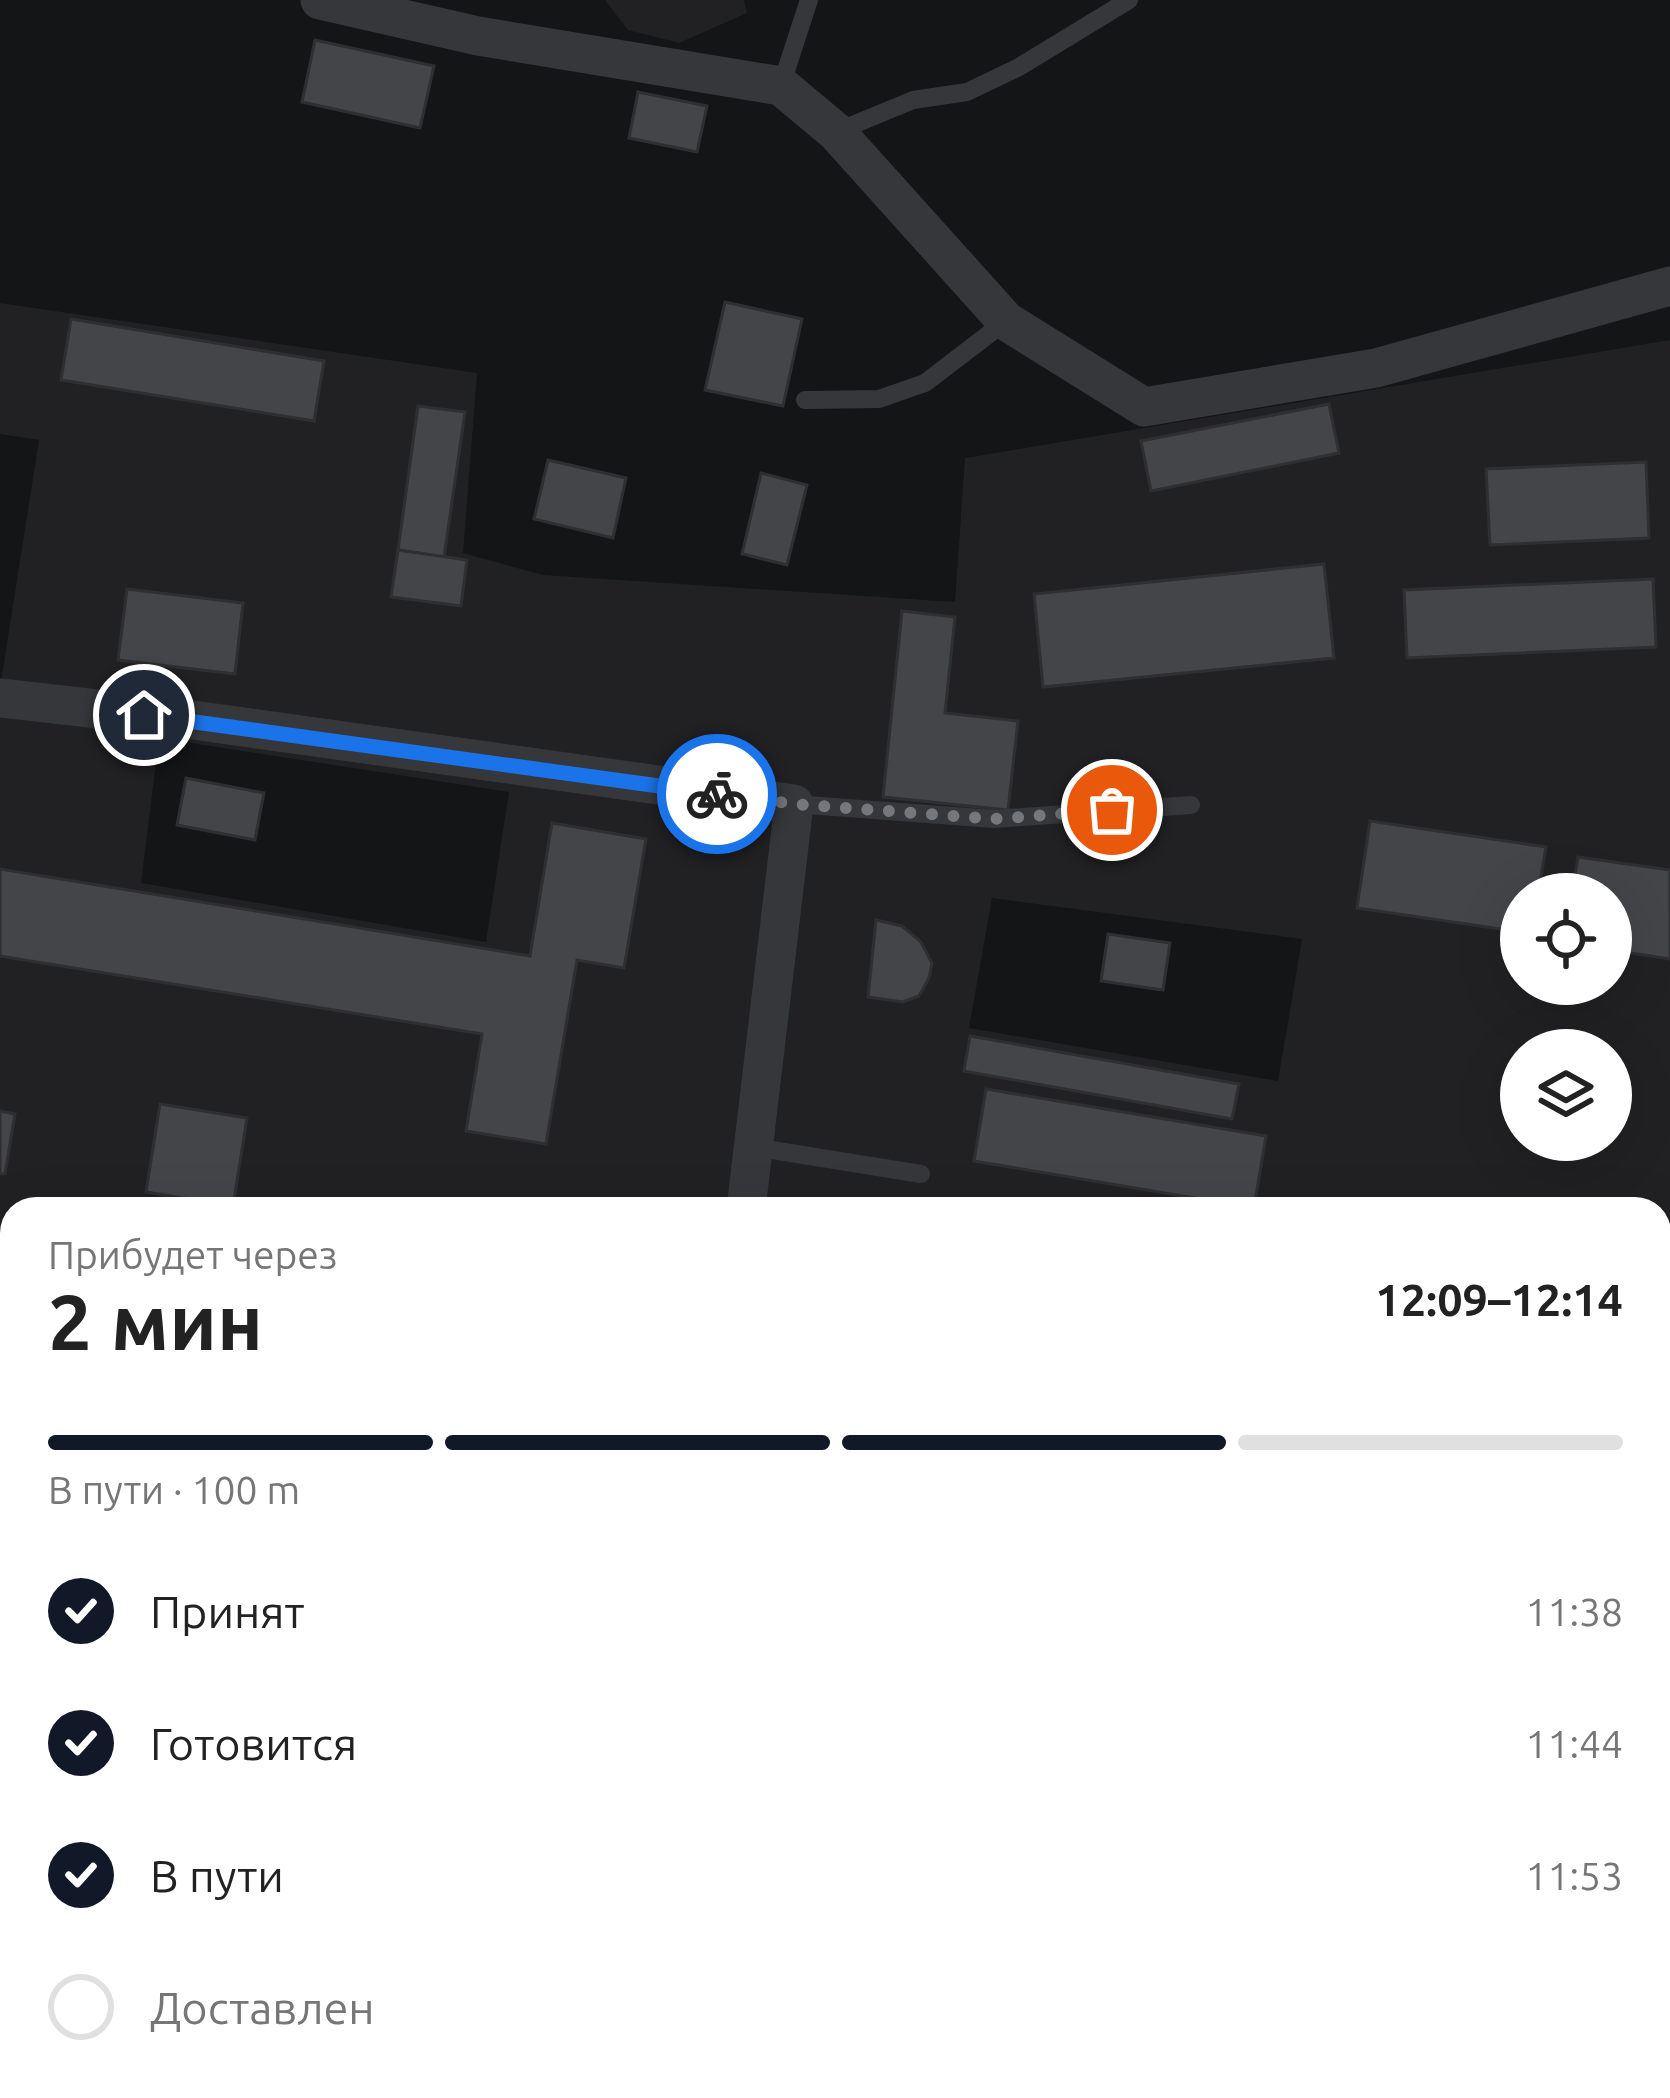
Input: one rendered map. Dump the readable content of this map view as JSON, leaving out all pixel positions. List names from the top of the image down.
{
  "page": {
    "heading": ["2 мин", "Прибудет через", "12:09–12:14"],
    "bar": "В пути · 100 m",
    "list": [
      ["Принят", "11:38"],
      ["Готовится", "11:44"],
      ["В пути", "11:53"],
      "Доставлен"
    ]
  }
}
